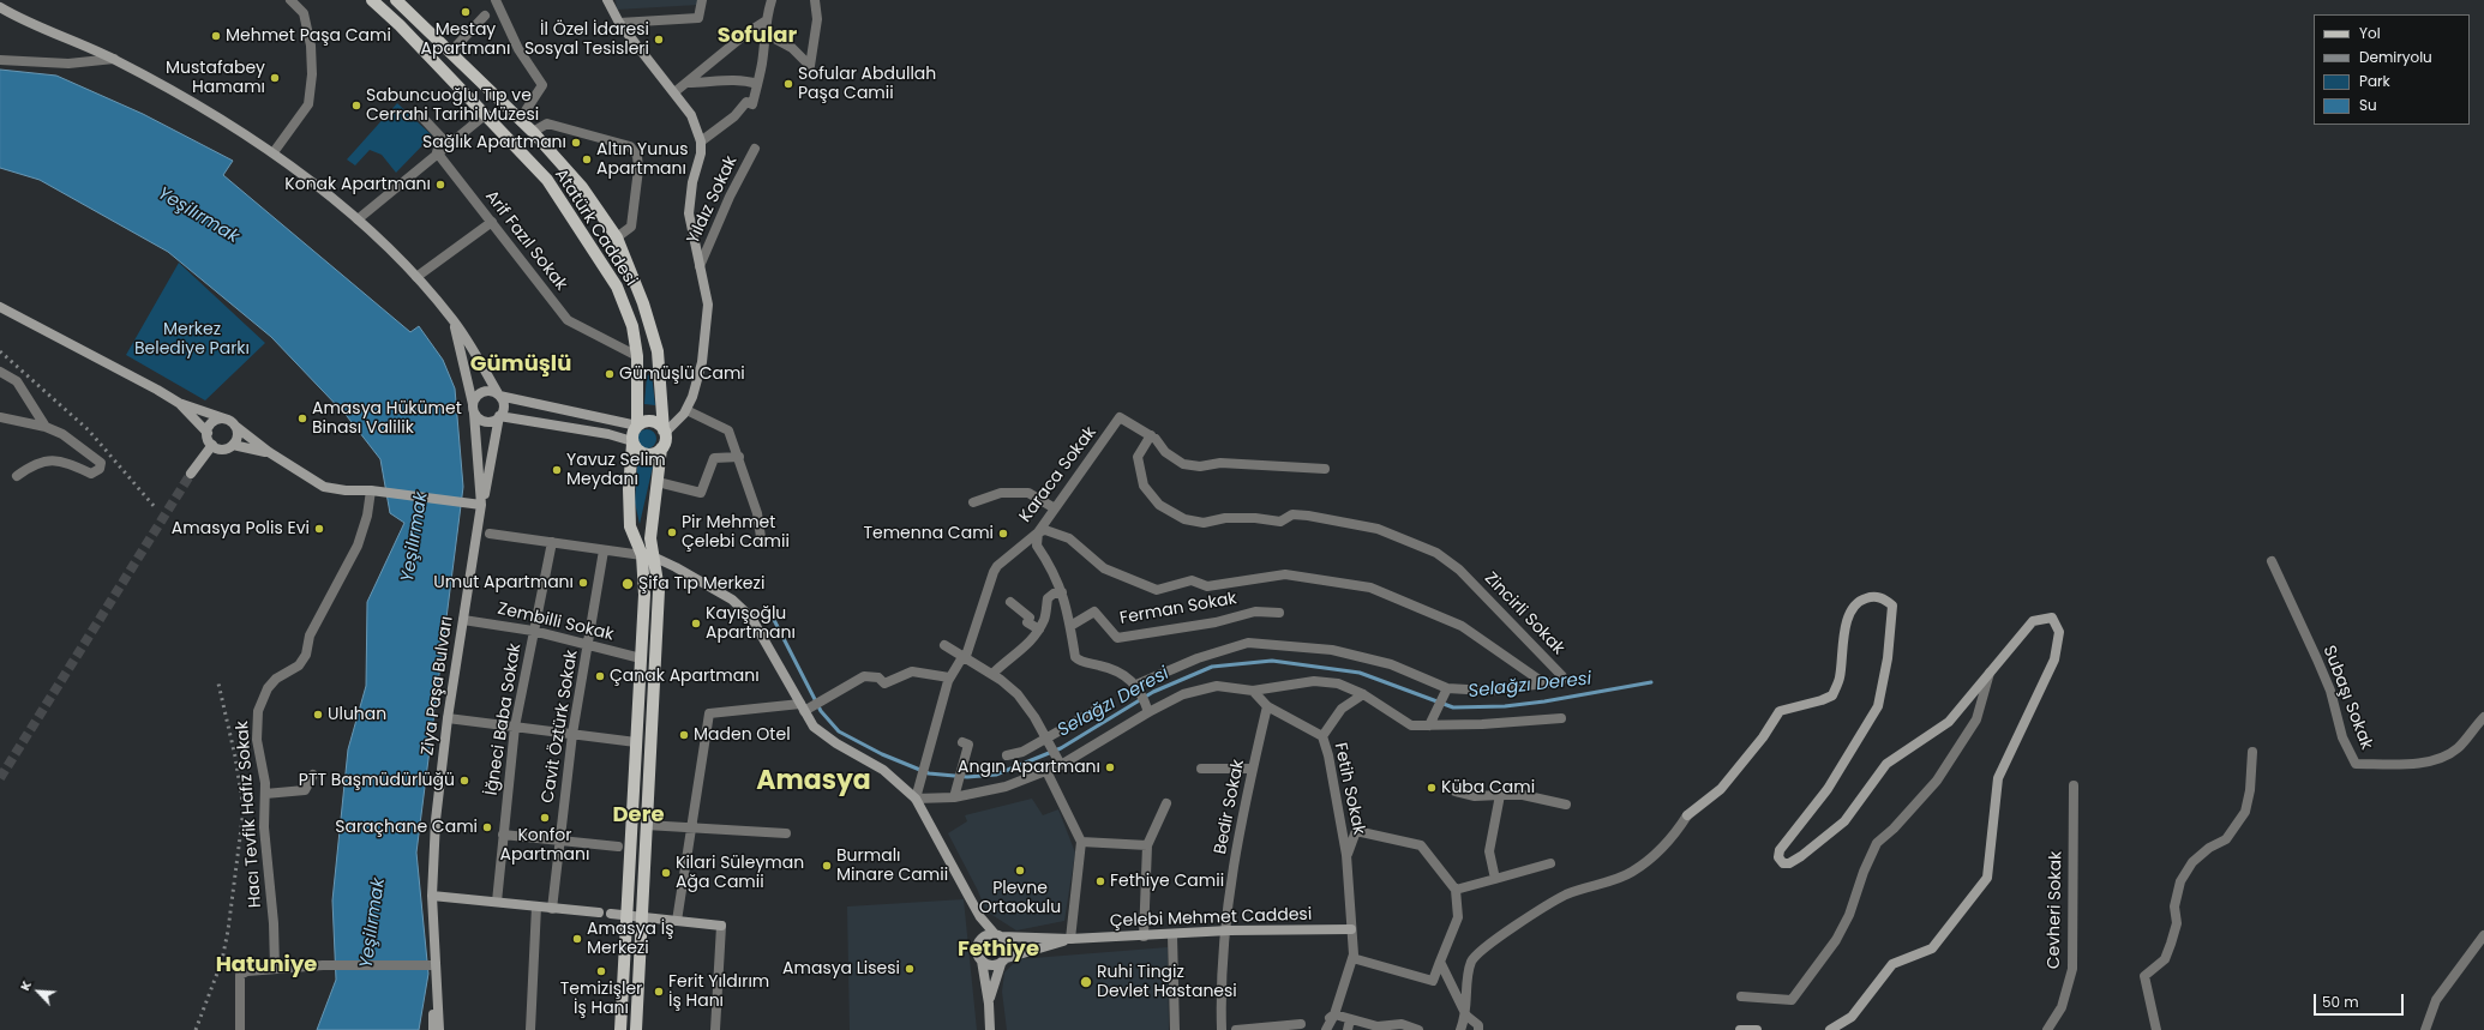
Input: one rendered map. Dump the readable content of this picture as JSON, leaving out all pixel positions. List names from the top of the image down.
{
  "streets": {
    "main road": ["Atatürk Caddesi"],
    "street": [
      "Yıldız Sokak",
      "Arif Fazıl Sokak",
      "Karaca Sokak",
      "Ferman Sokak",
      "Zincirli Sokak",
      "Zembilli Sokak",
      "Ziya Paşa Bulvarı",
      "Subaşı Sokak",
      "İğneci Baba Sokak",
      "Cavit Öztürk Sokak",
      "Fetih Sokak",
      "Bedir Sokak",
      "Hacı Tevfik Hafız Sokak",
      "Cevheri Sokak",
      "Çelebi Mehmet Caddesi"
    ]
  },
  "crossings": [
    ["Atatürk Caddesi", "Arif Fazıl Sokak"],
    ["Karaca Sokak", "Zincirli Sokak"],
    ["Zembilli Sokak", "Ziya Paşa Bulvarı"],
    ["Zembilli Sokak", "İğneci Baba Sokak"],
    ["Zembilli Sokak", "Cavit Öztürk Sokak"],
    ["Fetih Sokak", "Bedir Sokak"],
    ["Fetih Sokak", "Çelebi Mehmet Caddesi"],
    ["Bedir Sokak", "Çelebi Mehmet Caddesi"]
  ],
  "districts": [
    "Sofular",
    "Gümüşlü",
    "Amasya",
    "Dere",
    "Fethiye",
    "Hatuniye"
  ],
  "water": ["Yeşilırmak", "Selağzı Deresi"],
  "parks": ["Merkez Belediye Parkı"],
  "places": [
    "Mestay Apartmanı",
    "Mehmet Paşa Cami",
    "İl Özel İdaresi Sosyal Tesisleri",
    "Mustafabey Hamamı",
    "Sofular Abdullah Paşa Camii",
    "Sabuncuoğlu Tıp ve Cerrahi Tarihi Müzesi",
    "Sağlık Apartmanı",
    "Altın Yunus Apartmanı",
    "Konak Apartmanı",
    "Gümüşlü Cami",
    "Amasya Hükümet Binası Valilik",
    "Yavuz Selim Meydanı",
    "Amasya Polis Evi",
    "Pir Mehmet Çelebi Camii",
    "Temenna Cami",
    "Umut Apartmanı",
    "Şifa Tıp Merkezi",
    "Kayışoğlu Apartmanı",
    "Çanak Apartmanı",
    "Uluhan",
    "Maden Otel",
    "Angın Apartmanı",
    "PTT Başmüdürlüğü",
    "Küba Cami",
    "Konfor Apartmanı",
    "Saraçhane Cami",
    "Burmalı Minare Camii",
    "Plevne Ortaokulu",
    "Kilari Süleyman Ağa Camii",
    "Fethiye Camii",
    "Amasya İş Merkezi",
    "Amasya Lisesi",
    "Temizişler İş Hanı",
    "Ruhi Tingiz Devlet Hastanesi",
    "Ferit Yıldırım İş Hanı"
  ],
  "legend": [
    "Yol",
    "Demiryolu",
    "Park",
    "Su"
  ],
  "scale_bar": "50 m",
  "north": "top left"
}
